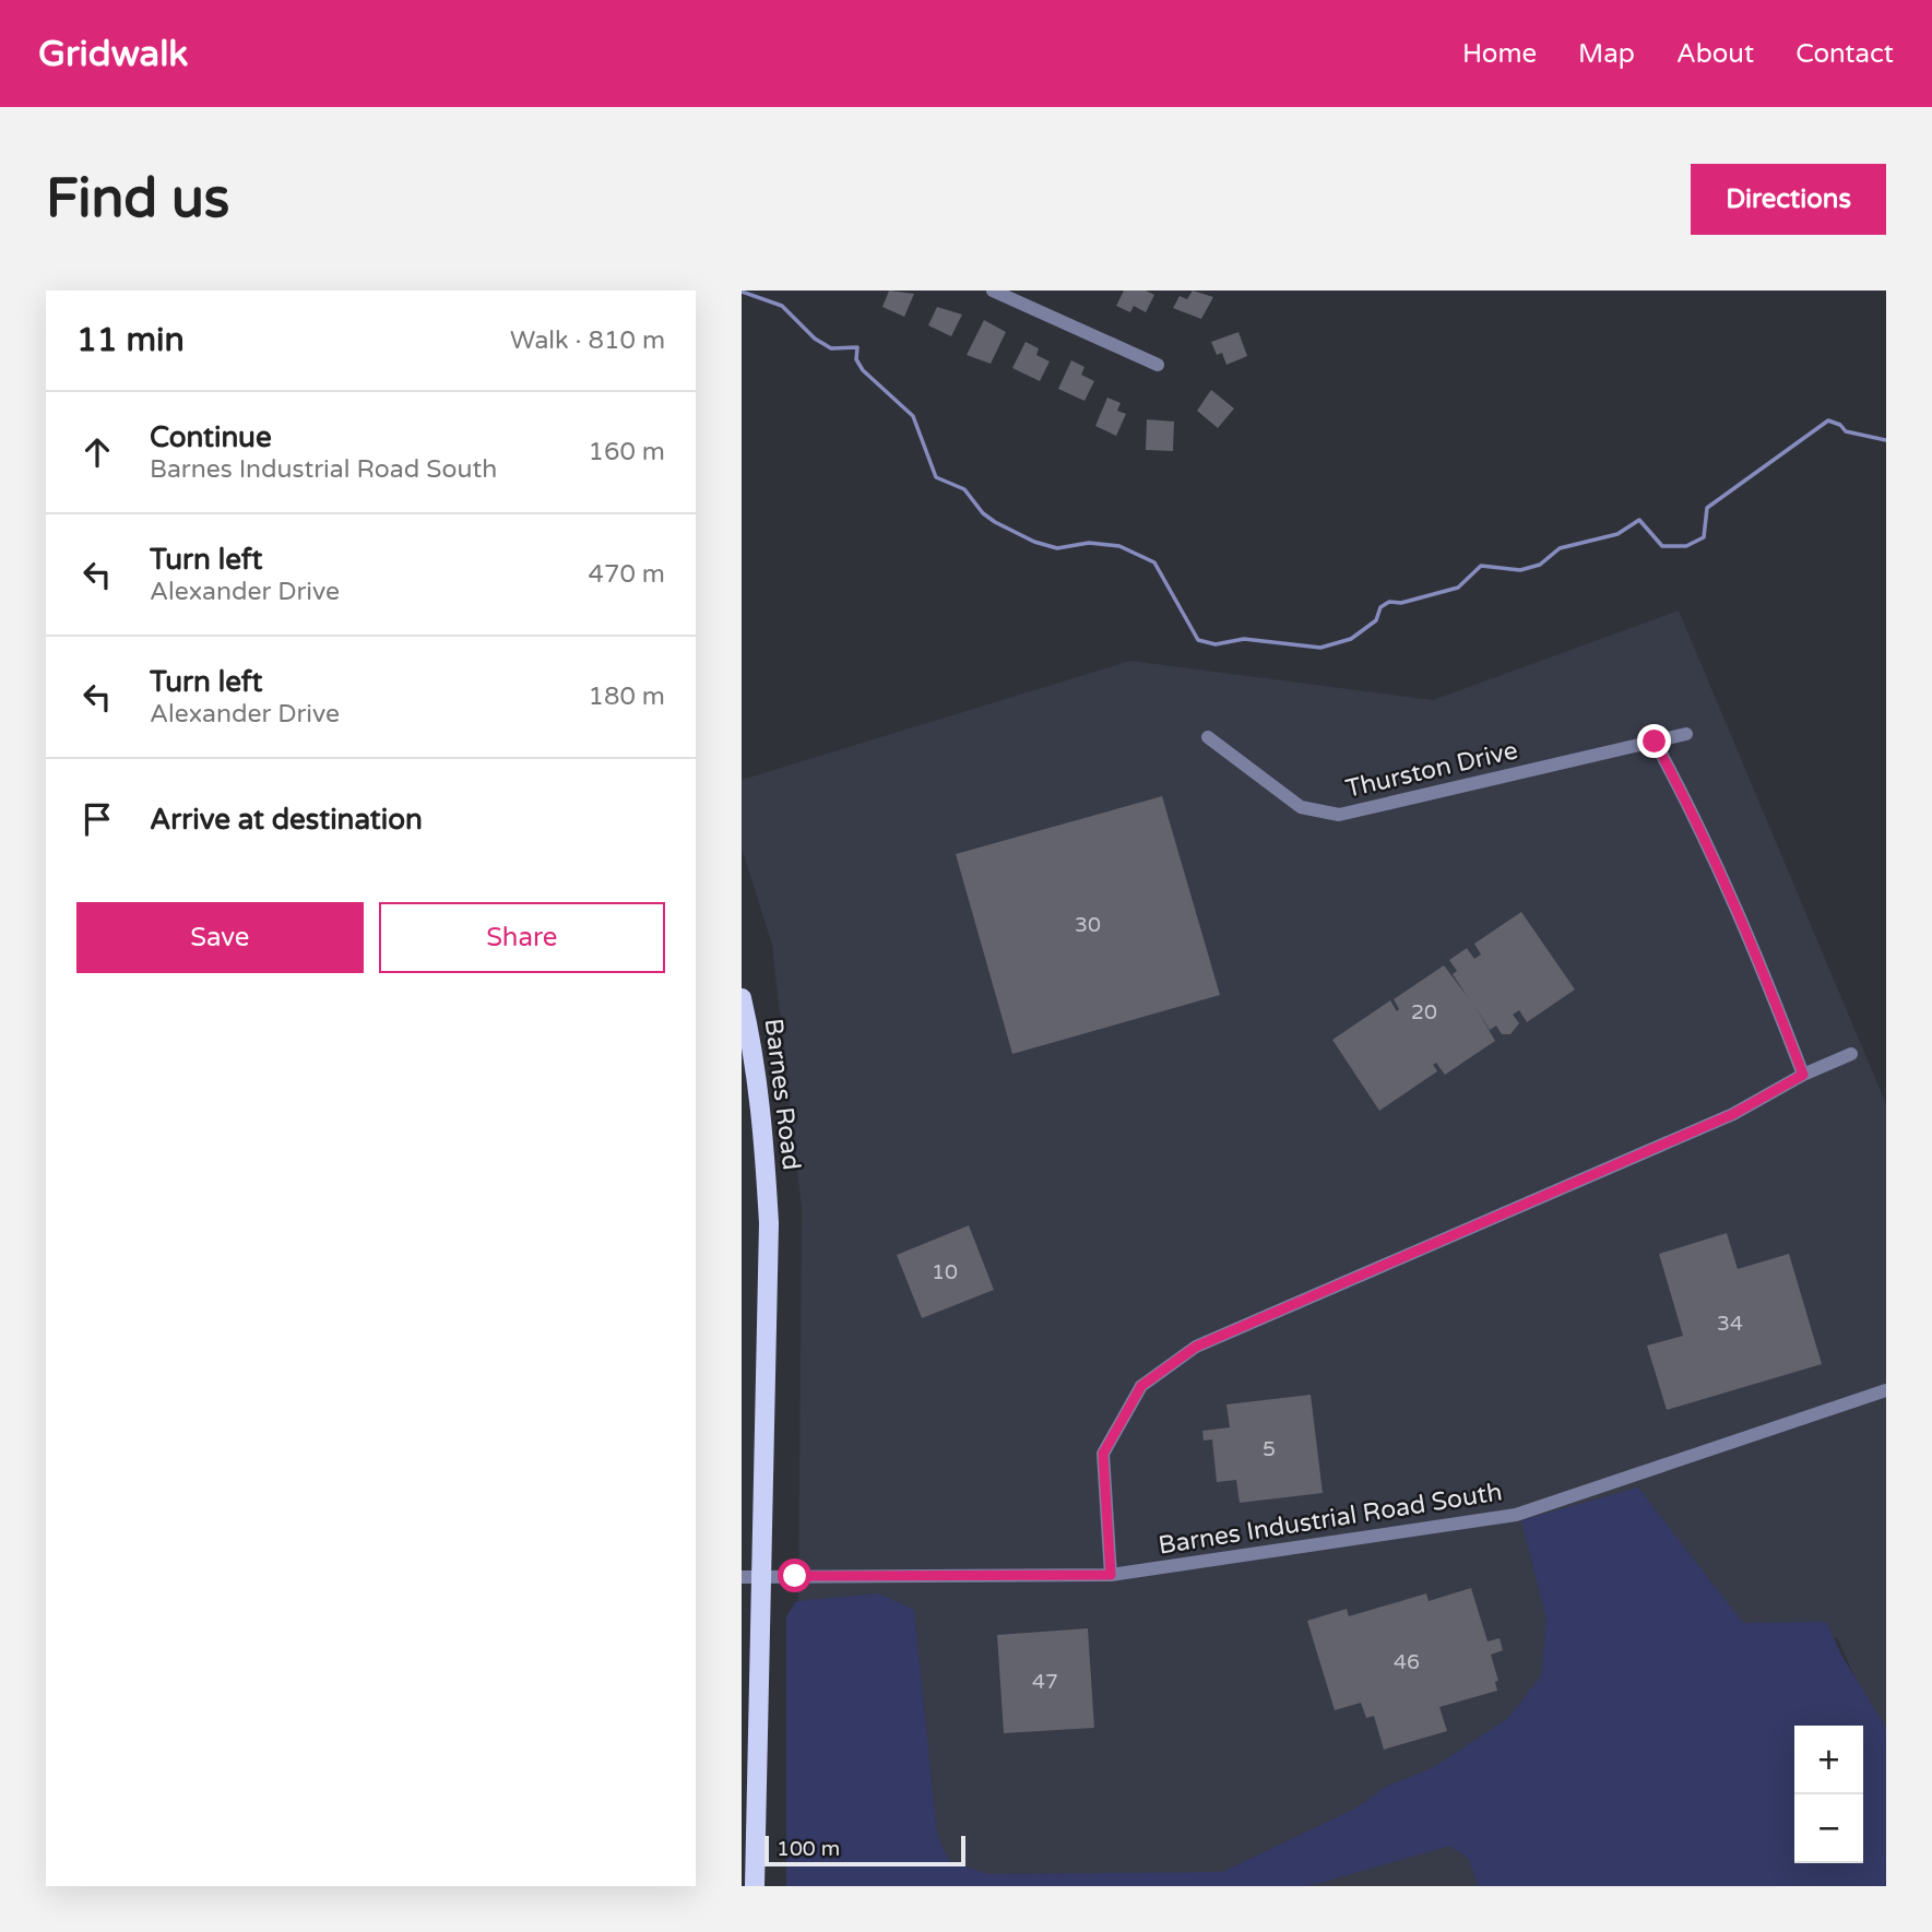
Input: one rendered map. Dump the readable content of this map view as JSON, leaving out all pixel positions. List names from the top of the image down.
{
  "streets": {
    "main road": ["Barnes Road"],
    "street": ["Thurston Drive", "Barnes Industrial Road South"]
  },
  "crossings": [
    ["Barnes Road", "Barnes Industrial Road South"]
  ],
  "house_numbers": [
    "30",
    "20",
    "10",
    "34",
    "5",
    "46",
    "47"
  ],
  "scale_bar": "100 m",
  "page": {
    "header": "Gridwalk",
    "nav": [
      "Home",
      "Map",
      "About",
      "Contact"
    ],
    "buttons": [
      "Directions",
      ["Save", "Share"]
    ],
    "title": "Find us",
    "heading": ["11 min", "Walk · 810 m"],
    "list": [
      ["Continue", "Barnes Industrial Road South", "160 m"],
      ["Turn left", "Alexander Drive", "470 m"],
      ["Turn left", "Alexander Drive", "180 m"],
      "Arrive at destination"
    ],
    "map_buttons": ["+", "−"],
    "scale": "100 m"
  }
}
